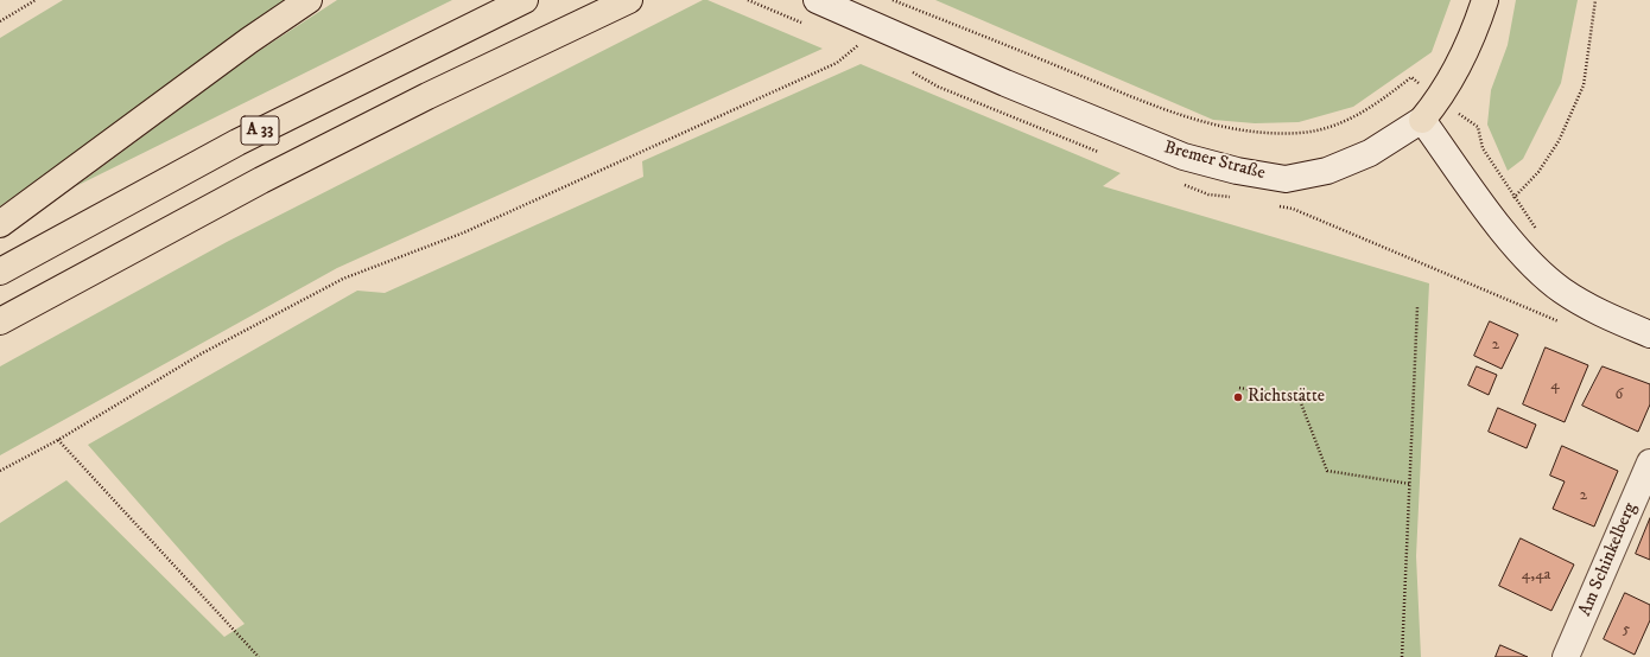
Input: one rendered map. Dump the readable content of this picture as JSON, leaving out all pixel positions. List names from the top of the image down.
{
  "streets": {
    "highway": ["A 33"],
    "main road": ["Bremer Straße", "Am Schinkelberg"]
  },
  "places": ["Richtstätte"],
  "house_numbers": [
    "2",
    "4",
    "6",
    "2",
    "4,4a",
    "5"
  ]
}
